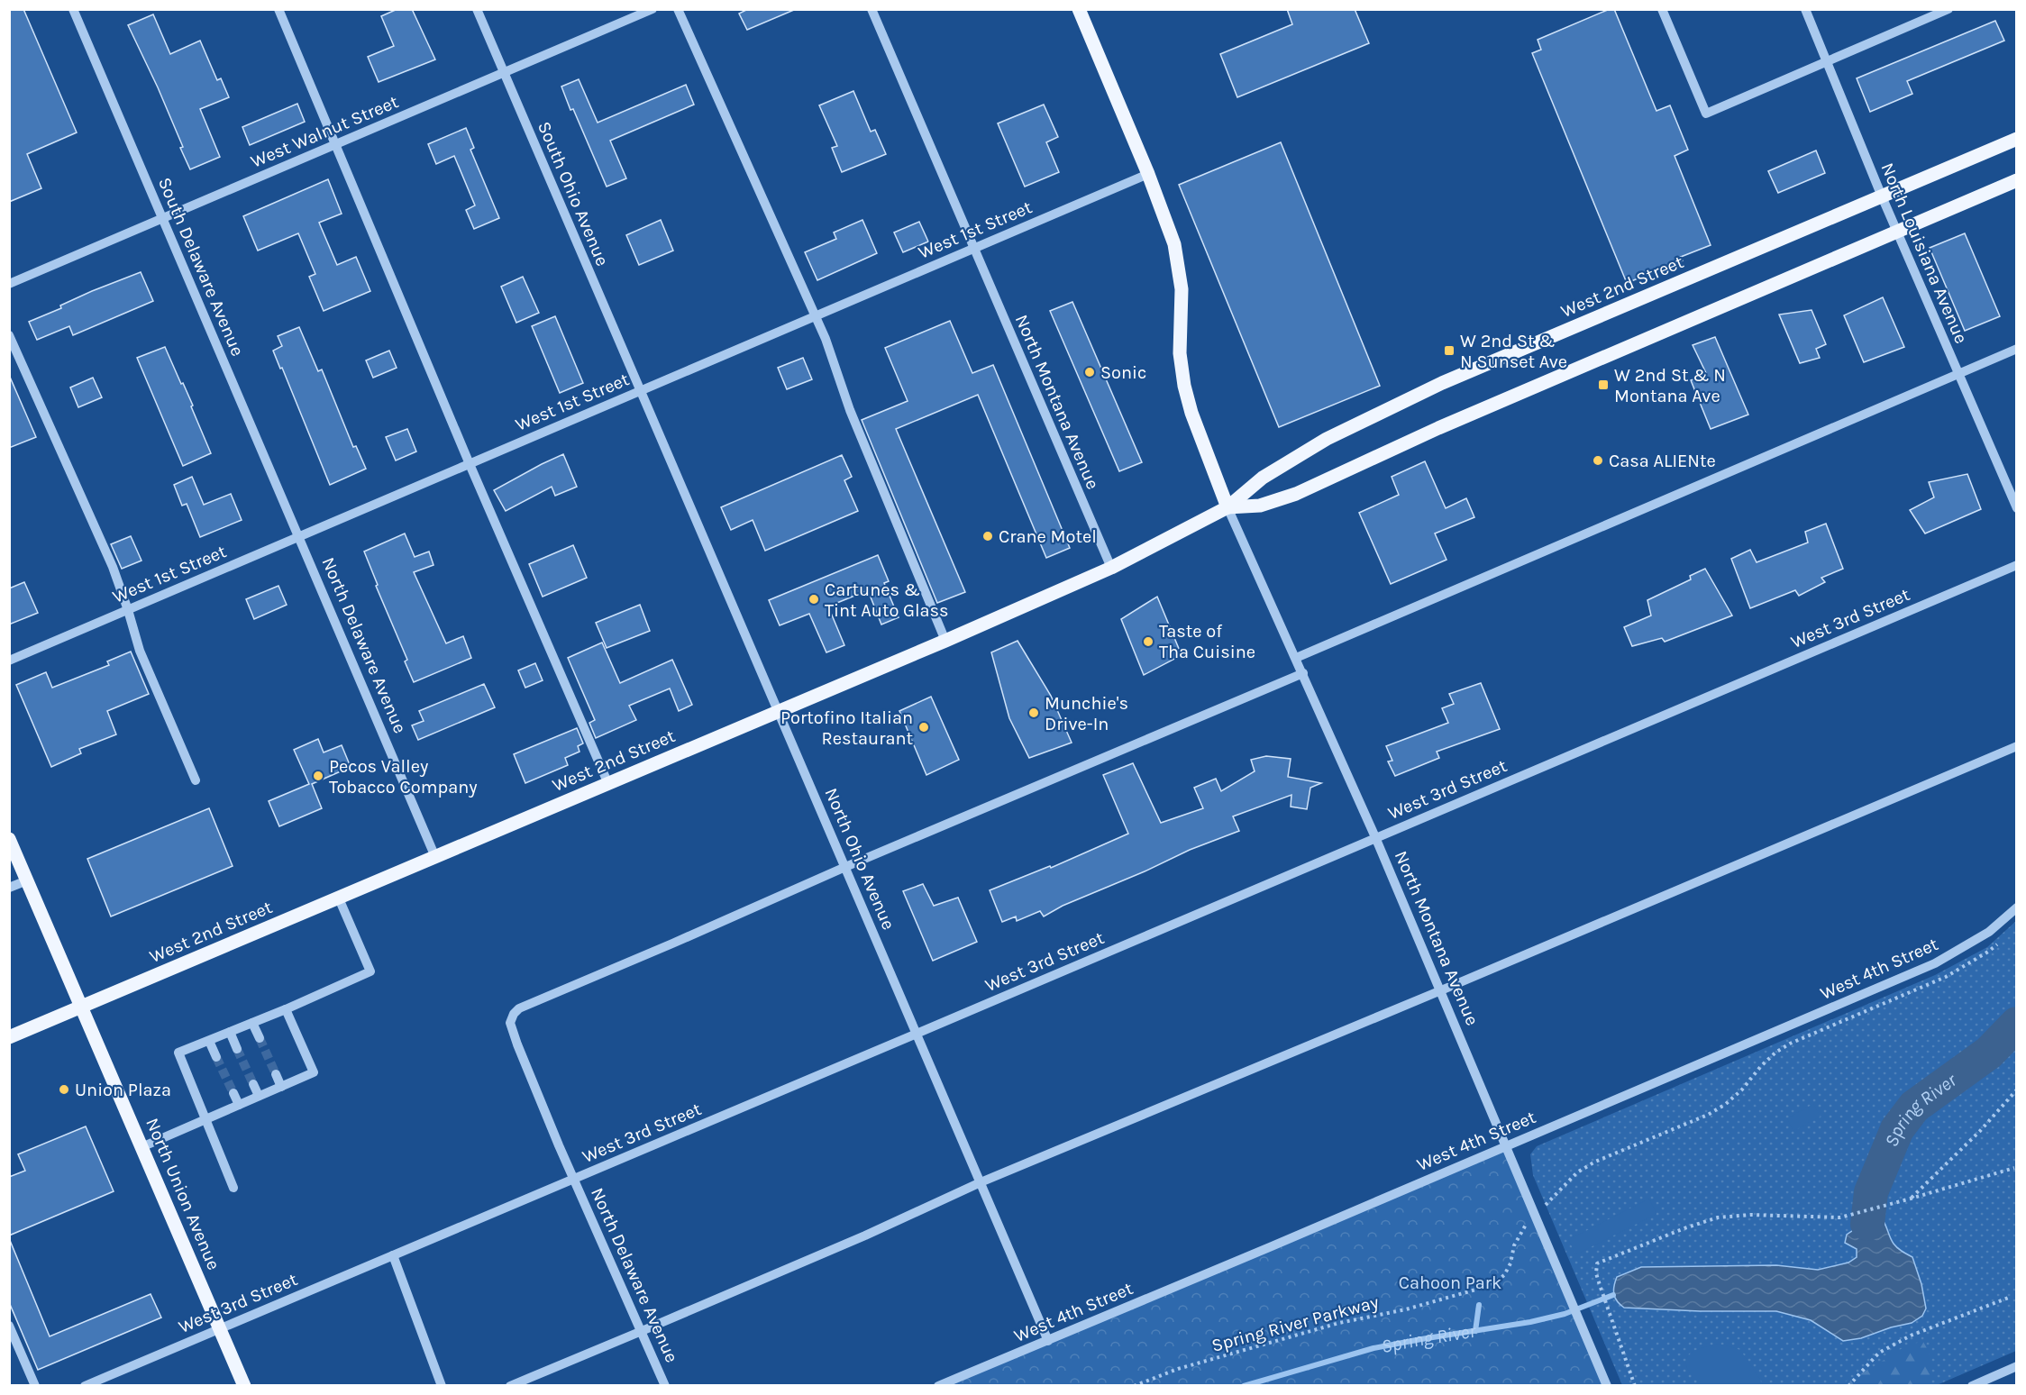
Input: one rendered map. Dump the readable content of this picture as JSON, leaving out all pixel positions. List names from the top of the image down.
{
  "streets": {
    "main road": ["West 2nd Street", "North Union Avenue"],
    "street": [
      "West Walnut Street",
      "South Ohio Avenue",
      "West 1st Street",
      "North Louisiana Avenue",
      "South Delaware Avenue",
      "North Montana Avenue",
      "West 3rd Street",
      "North Delaware Avenue",
      "North Ohio Avenue",
      "West 4th Street"
    ],
    "path": ["Spring River Parkway"]
  },
  "crossings": [
    ["West Walnut Street", "South Ohio Avenue"],
    ["West Walnut Street", "South Delaware Avenue"],
    ["South Ohio Avenue", "West 1st Street"],
    ["South Ohio Avenue", "North Ohio Avenue"],
    ["West 1st Street", "South Delaware Avenue"],
    ["West 1st Street", "North Montana Avenue"],
    ["West 1st Street", "North Delaware Avenue"],
    ["West 1st Street", "North Ohio Avenue"],
    ["North Louisiana Avenue", "West 2nd Street"],
    ["South Delaware Avenue", "North Delaware Avenue"],
    ["West 2nd Street", "North Montana Avenue"],
    ["West 2nd Street", "North Delaware Avenue"],
    ["West 2nd Street", "North Ohio Avenue"],
    ["West 2nd Street", "North Union Avenue"],
    ["North Montana Avenue", "West 3rd Street"],
    ["North Montana Avenue", "North Delaware Avenue"],
    ["North Montana Avenue", "West 4th Street"],
    ["North Montana Avenue", "Spring River Parkway"],
    ["West 3rd Street", "North Delaware Avenue"],
    ["West 3rd Street", "North Ohio Avenue"],
    ["West 3rd Street", "North Union Avenue"],
    ["North Delaware Avenue", "North Ohio Avenue"],
    ["North Ohio Avenue", "West 4th Street"]
  ],
  "water": ["Spring River"],
  "parks": ["Cahoon Park"],
  "places": {
    "transit": ["W 2nd St & N Sunset Ave", "W 2nd St & N Montana Ave"],
    "other": [
      "Sonic",
      "Casa ALIENte",
      "Crane Motel",
      "Cartunes & Tint Auto Glass",
      "Taste of Tha Cuisine",
      "Munchie's Drive-In",
      "Portofino Italian Restaurant",
      "Pecos Valley Tobacco Company",
      "Union Plaza"
    ]
  }
}
